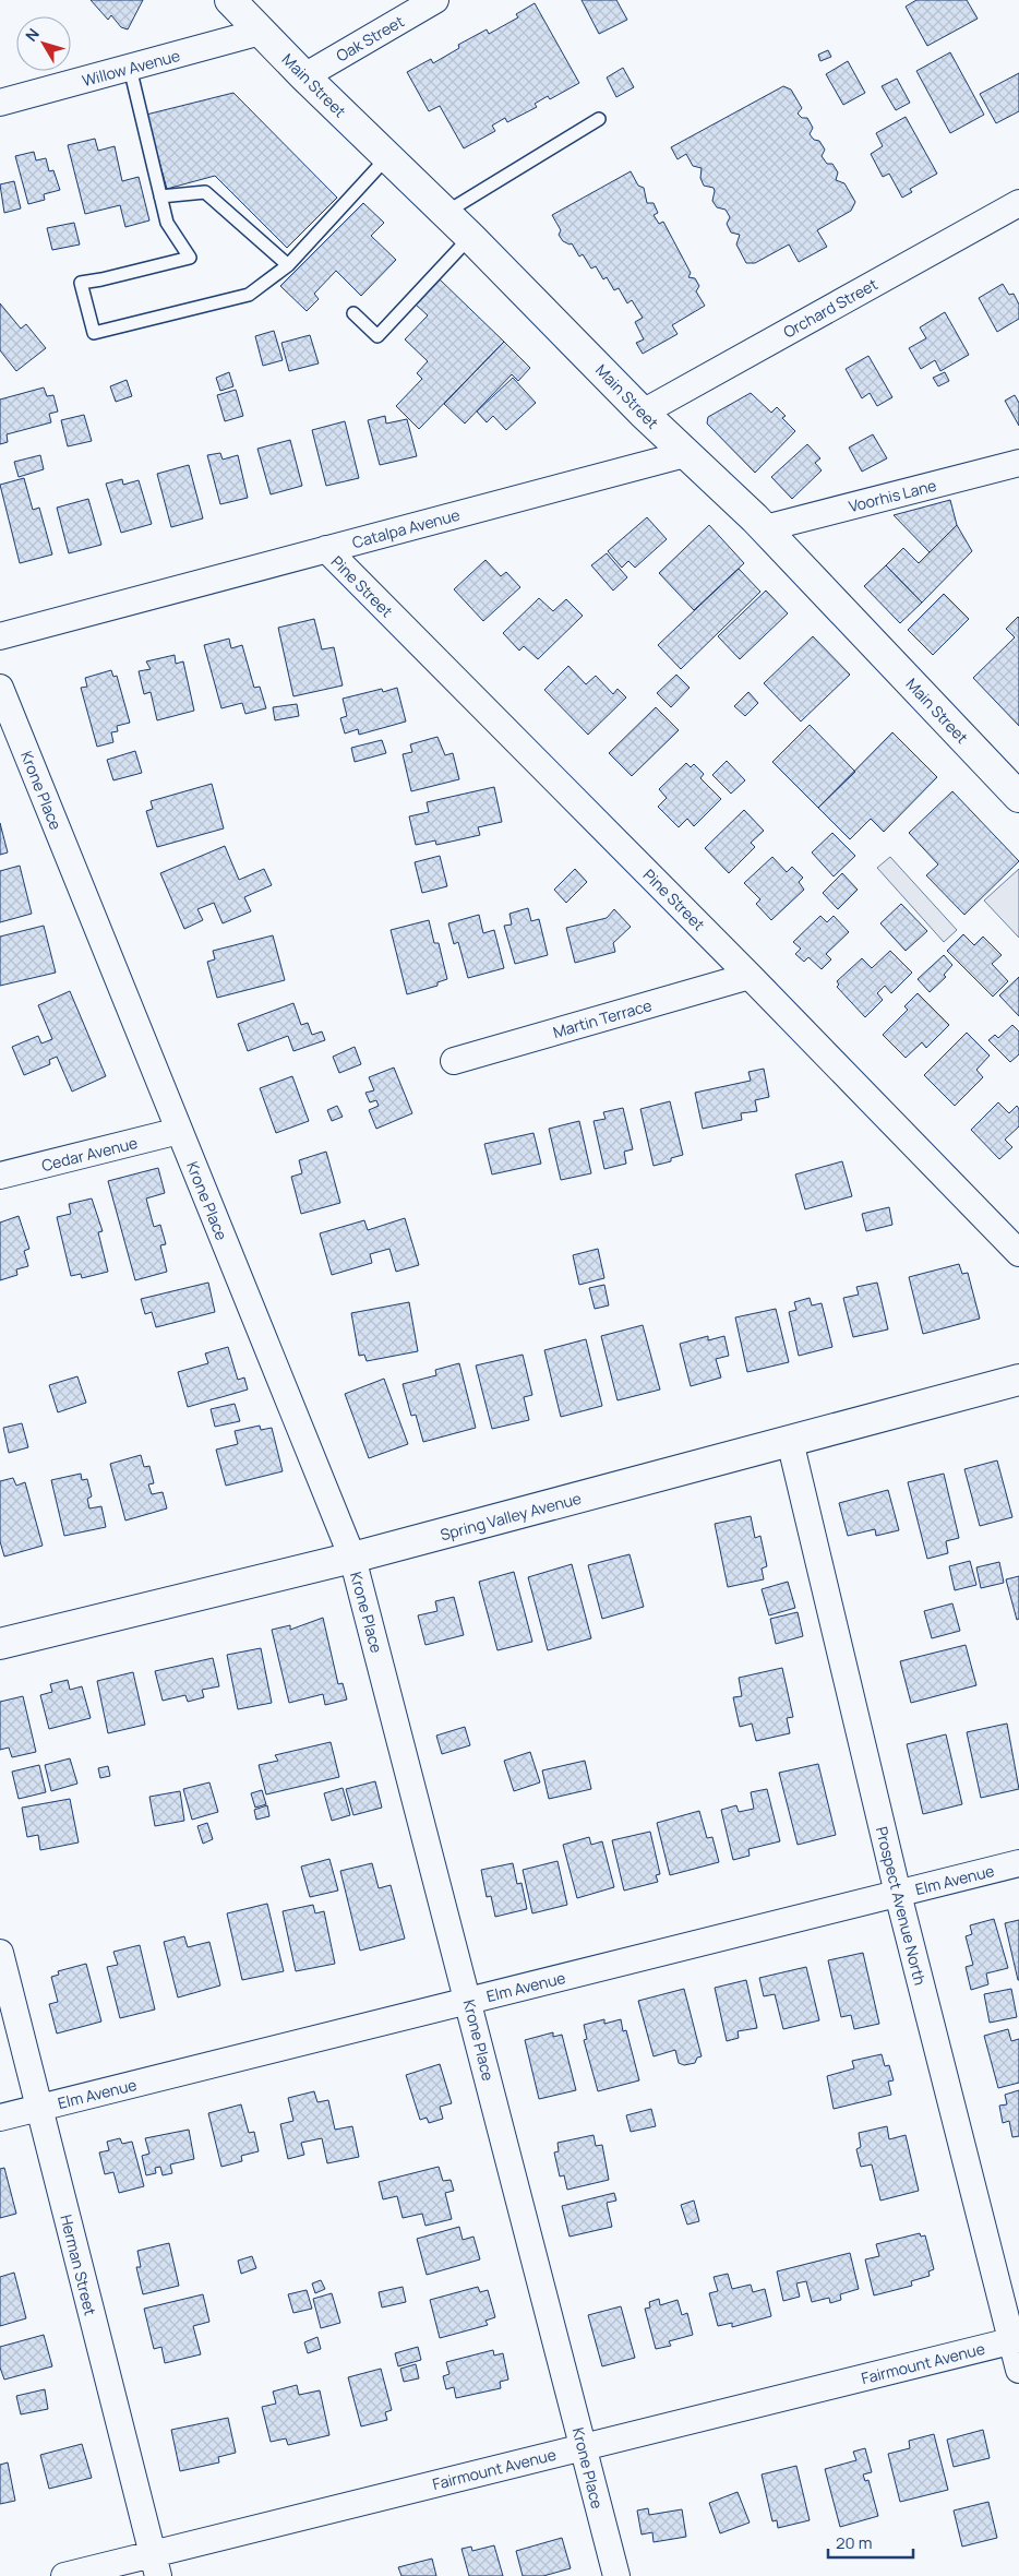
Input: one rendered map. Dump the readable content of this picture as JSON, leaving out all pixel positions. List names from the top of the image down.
{
  "streets": {
    "street": [
      "Oak Street",
      "Willow Avenue",
      "Main Street",
      "Orchard Street",
      "Voorhis Lane",
      "Catalpa Avenue",
      "Pine Street",
      "Krone Place",
      "Martin Terrace",
      "Cedar Avenue",
      "Spring Valley Avenue",
      "Elm Avenue",
      "Prospect Avenue North",
      "Herman Street",
      "Fairmount Avenue"
    ]
  },
  "crossings": [
    ["Oak Street", "Main Street"],
    ["Willow Avenue", "Main Street"],
    ["Main Street", "Orchard Street"],
    ["Main Street", "Voorhis Lane"],
    ["Main Street", "Catalpa Avenue"],
    ["Catalpa Avenue", "Pine Street"],
    ["Pine Street", "Martin Terrace"],
    ["Krone Place", "Cedar Avenue"],
    ["Krone Place", "Spring Valley Avenue"],
    ["Krone Place", "Elm Avenue"],
    ["Krone Place", "Fairmount Avenue"],
    ["Spring Valley Avenue", "Prospect Avenue North"],
    ["Elm Avenue", "Prospect Avenue North"],
    ["Elm Avenue", "Herman Street"],
    ["Prospect Avenue North", "Fairmount Avenue"],
    ["Herman Street", "Fairmount Avenue"]
  ],
  "scale_bar": "20 m",
  "north": "top left"
}
